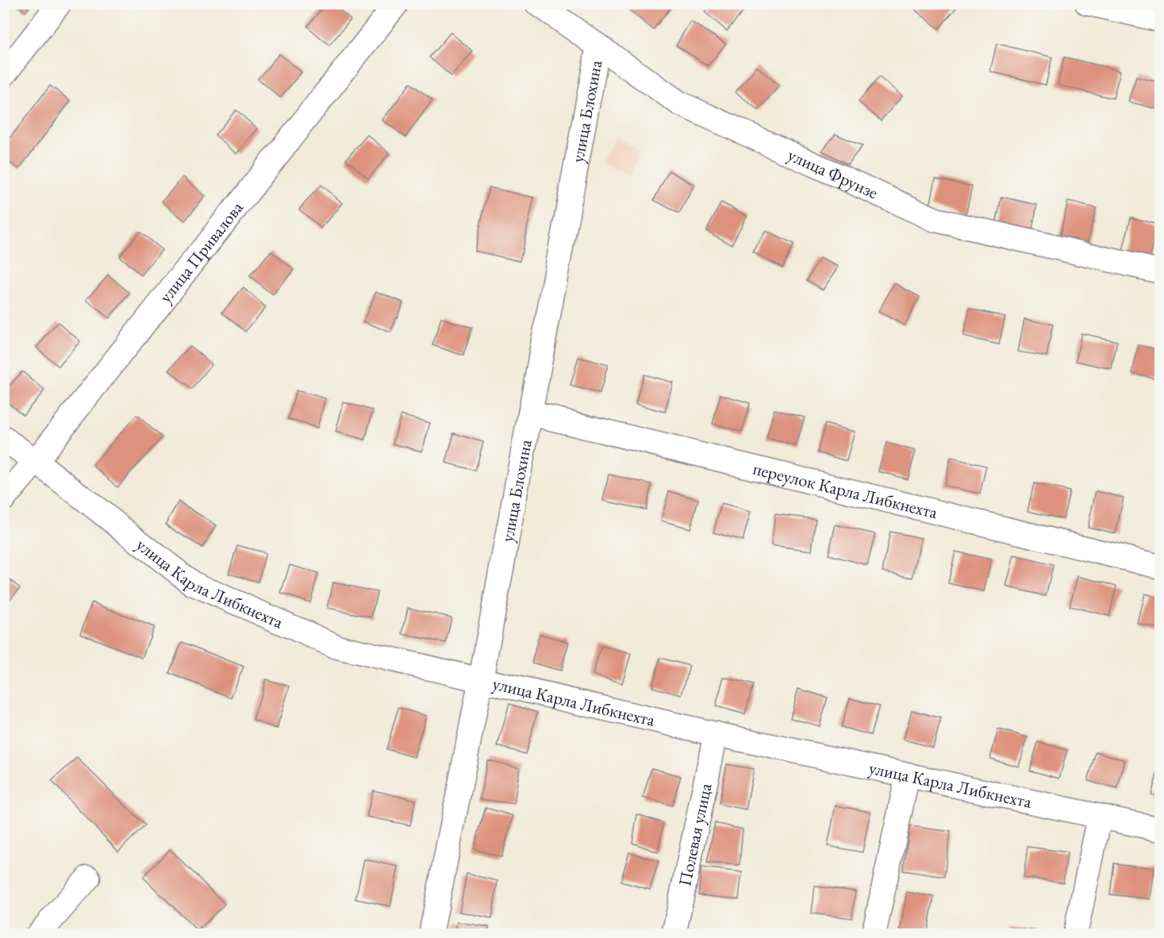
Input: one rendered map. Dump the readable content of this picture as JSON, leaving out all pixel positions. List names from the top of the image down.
{
  "streets": {
    "street": [
      "улица Блохина",
      "улица Фрунзе",
      "улица Привалова",
      "переулок Карла Либкнехта",
      "улица Карла Либкнехта",
      "Полевая улица"
    ]
  },
  "crossings": [
    ["улица Блохина", "улица Фрунзе"],
    ["улица Блохина", "переулок Карла Либкнехта"],
    ["улица Блохина", "улица Карла Либкнехта"],
    ["улица Привалова", "улица Карла Либкнехта"],
    ["улица Карла Либкнехта", "Полевая улица"]
  ]
}
